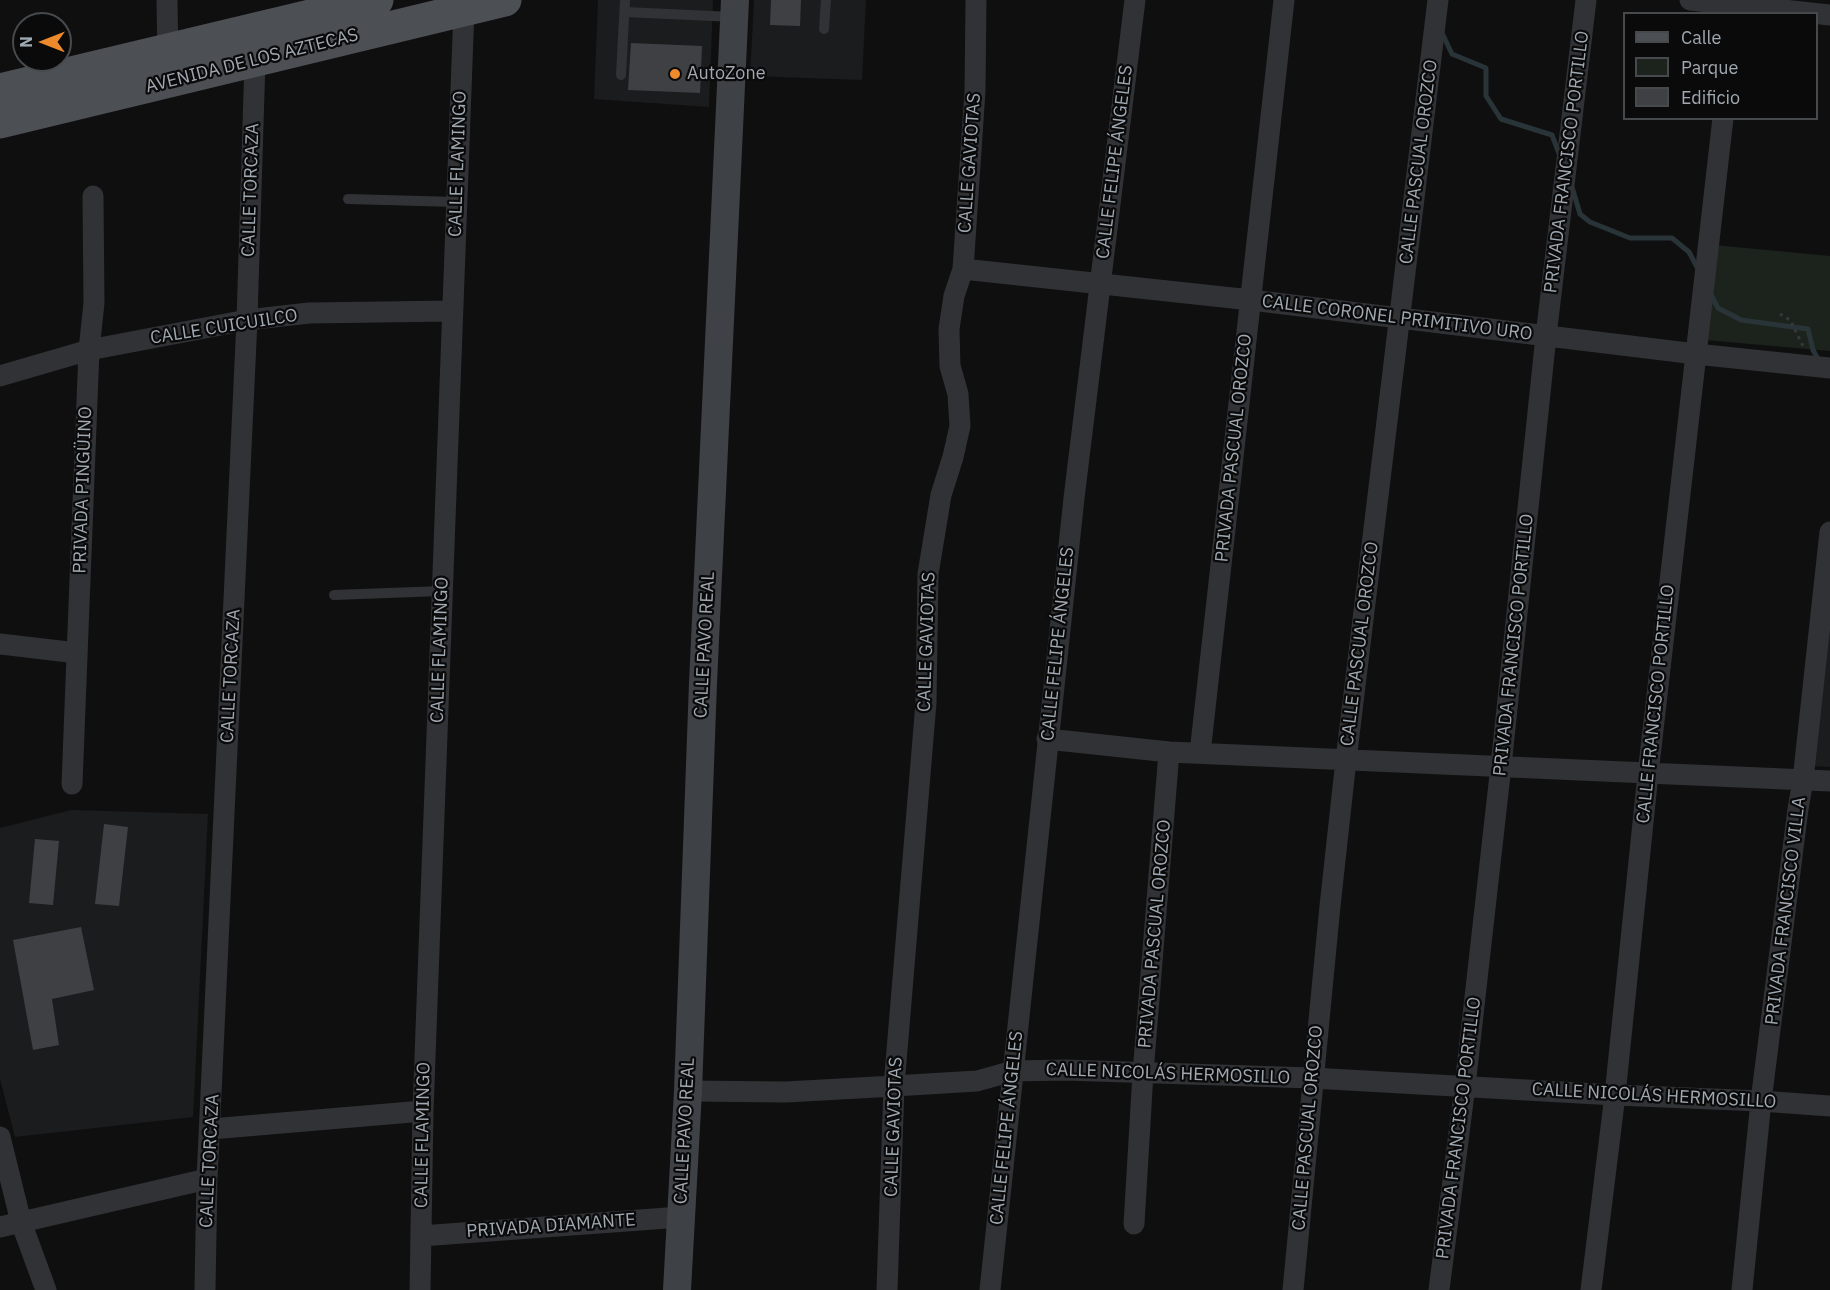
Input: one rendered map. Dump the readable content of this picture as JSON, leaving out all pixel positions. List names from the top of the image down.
{
  "streets": {
    "main road": ["AVENIDA DE LOS AZTECAS"],
    "street": [
      "CALLE FELIPE ÁNGELES",
      "CALLE PASCUAL OROZCO",
      "PRIVADA FRANCISCO PORTILLO",
      "CALLE GAVIOTAS",
      "CALLE FLAMINGO",
      "CALLE TORCAZA",
      "CALLE CORONEL PRIMITIVO URO",
      "CALLE CUICUILCO",
      "PRIVADA PASCUAL OROZCO",
      "PRIVADA PINGÜINO",
      "CALLE PAVO REAL",
      "CALLE FRANCISCO PORTILLO",
      "PRIVADA FRANCISCO VILLA",
      "CALLE NICOLÁS HERMOSILLO",
      "PRIVADA DIAMANTE"
    ]
  },
  "crossings": [
    ["AVENIDA DE LOS AZTECAS", "CALLE FLAMINGO"],
    ["AVENIDA DE LOS AZTECAS", "CALLE TORCAZA"],
    ["CALLE FELIPE ÁNGELES", "CALLE CORONEL PRIMITIVO URO"],
    ["CALLE FELIPE ÁNGELES", "CALLE NICOLÁS HERMOSILLO"],
    ["CALLE PASCUAL OROZCO", "CALLE CORONEL PRIMITIVO URO"],
    ["CALLE PASCUAL OROZCO", "CALLE NICOLÁS HERMOSILLO"],
    ["PRIVADA FRANCISCO PORTILLO", "CALLE CORONEL PRIMITIVO URO"],
    ["PRIVADA FRANCISCO PORTILLO", "CALLE NICOLÁS HERMOSILLO"],
    ["CALLE GAVIOTAS", "CALLE CORONEL PRIMITIVO URO"],
    ["CALLE GAVIOTAS", "CALLE NICOLÁS HERMOSILLO"],
    ["CALLE FLAMINGO", "CALLE CUICUILCO"],
    ["CALLE FLAMINGO", "PRIVADA DIAMANTE"],
    ["CALLE TORCAZA", "CALLE CUICUILCO"],
    ["CALLE CORONEL PRIMITIVO URO", "PRIVADA PASCUAL OROZCO"],
    ["CALLE CORONEL PRIMITIVO URO", "CALLE FRANCISCO PORTILLO"],
    ["CALLE CUICUILCO", "PRIVADA PINGÜINO"],
    ["PRIVADA PASCUAL OROZCO", "CALLE NICOLÁS HERMOSILLO"],
    ["CALLE PAVO REAL", "CALLE NICOLÁS HERMOSILLO"],
    ["CALLE PAVO REAL", "PRIVADA DIAMANTE"],
    ["CALLE FRANCISCO PORTILLO", "CALLE NICOLÁS HERMOSILLO"],
    ["PRIVADA FRANCISCO VILLA", "CALLE NICOLÁS HERMOSILLO"]
  ],
  "places": ["AutoZone"],
  "legend": ["Calle", "Parque", "Edificio"],
  "north": "left"
}
